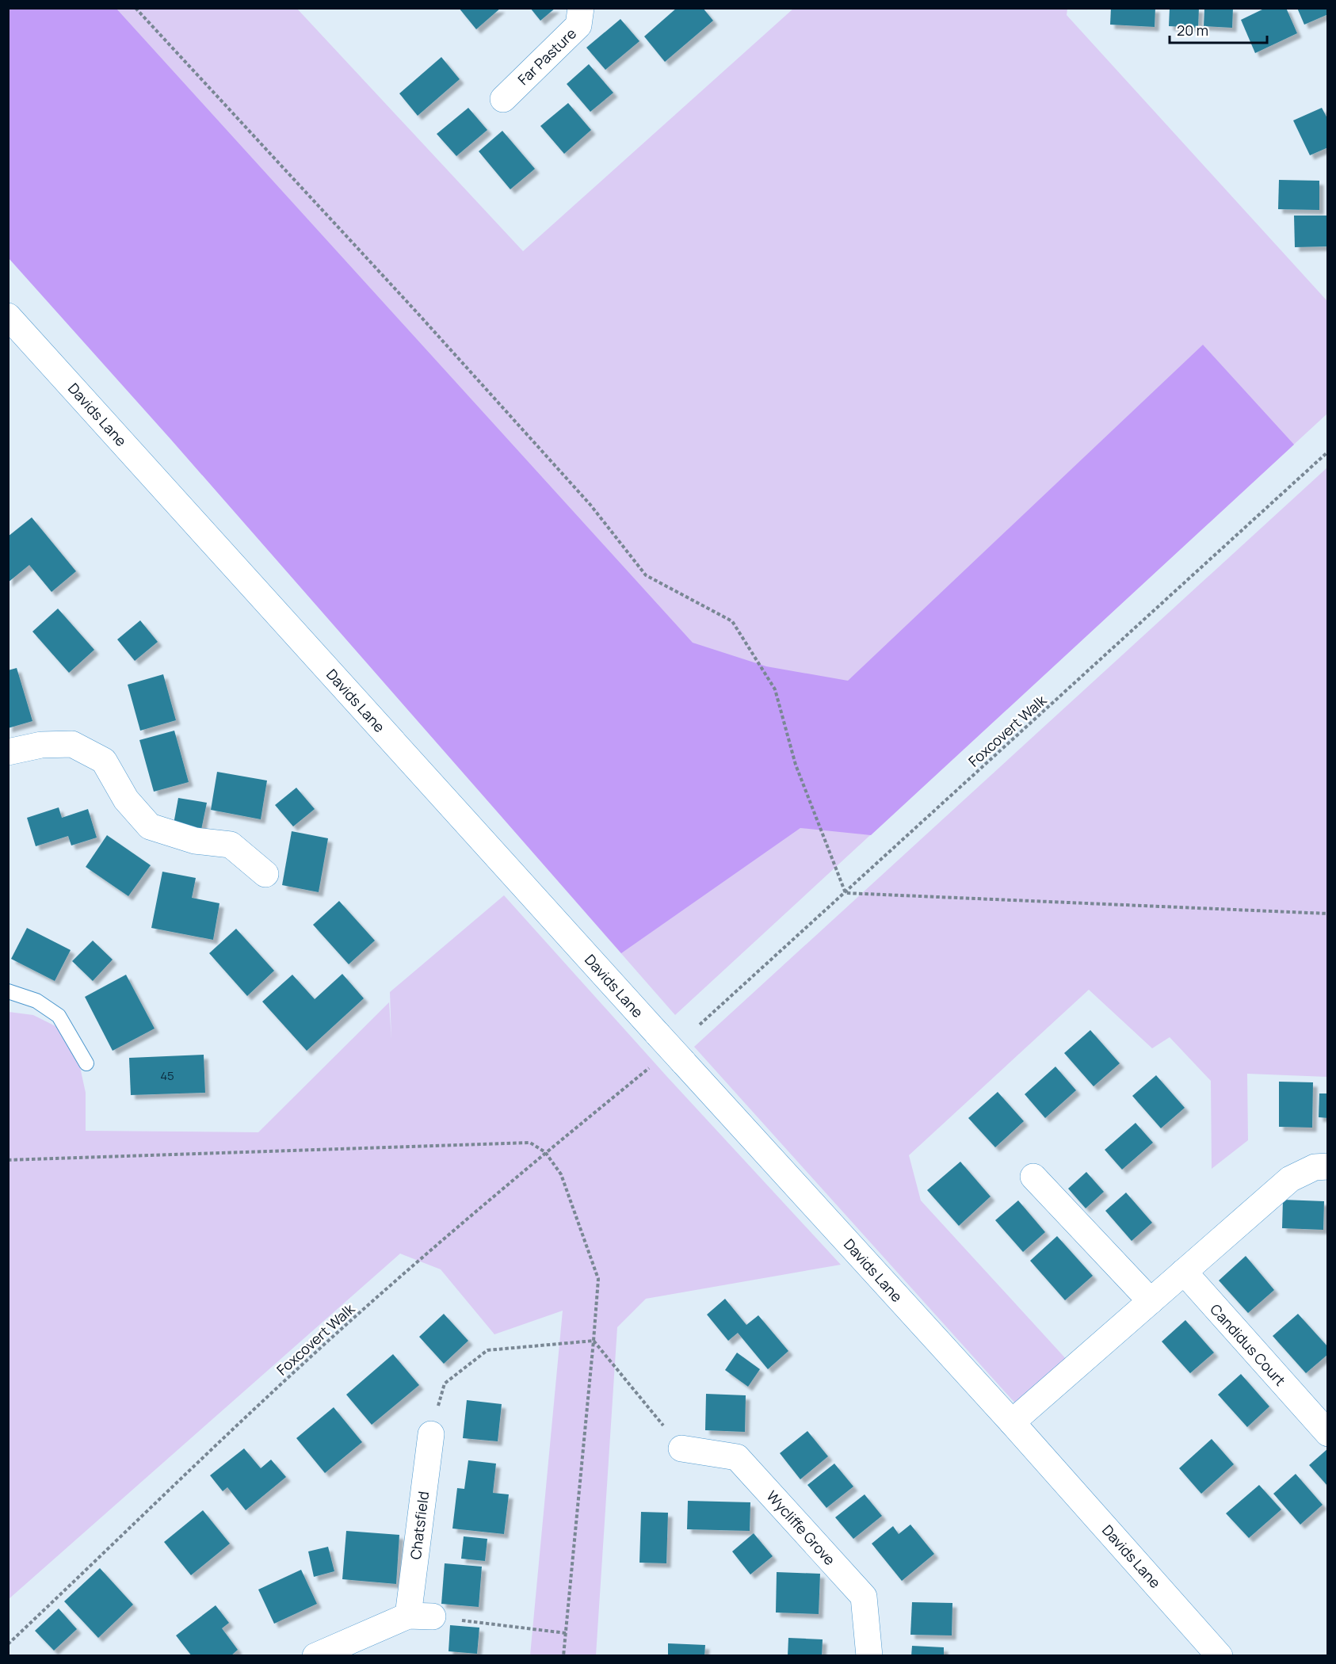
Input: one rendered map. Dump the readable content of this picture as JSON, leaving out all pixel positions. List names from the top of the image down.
{
  "streets": {
    "street": [
      "Far Pasture",
      "Davids Lane",
      "Candidus Court",
      "Chatsfield",
      "Wycliffe Grove"
    ],
    "path": ["Foxcovert Walk"]
  },
  "house_numbers": ["45"],
  "scale_bar": "20 m"
}
